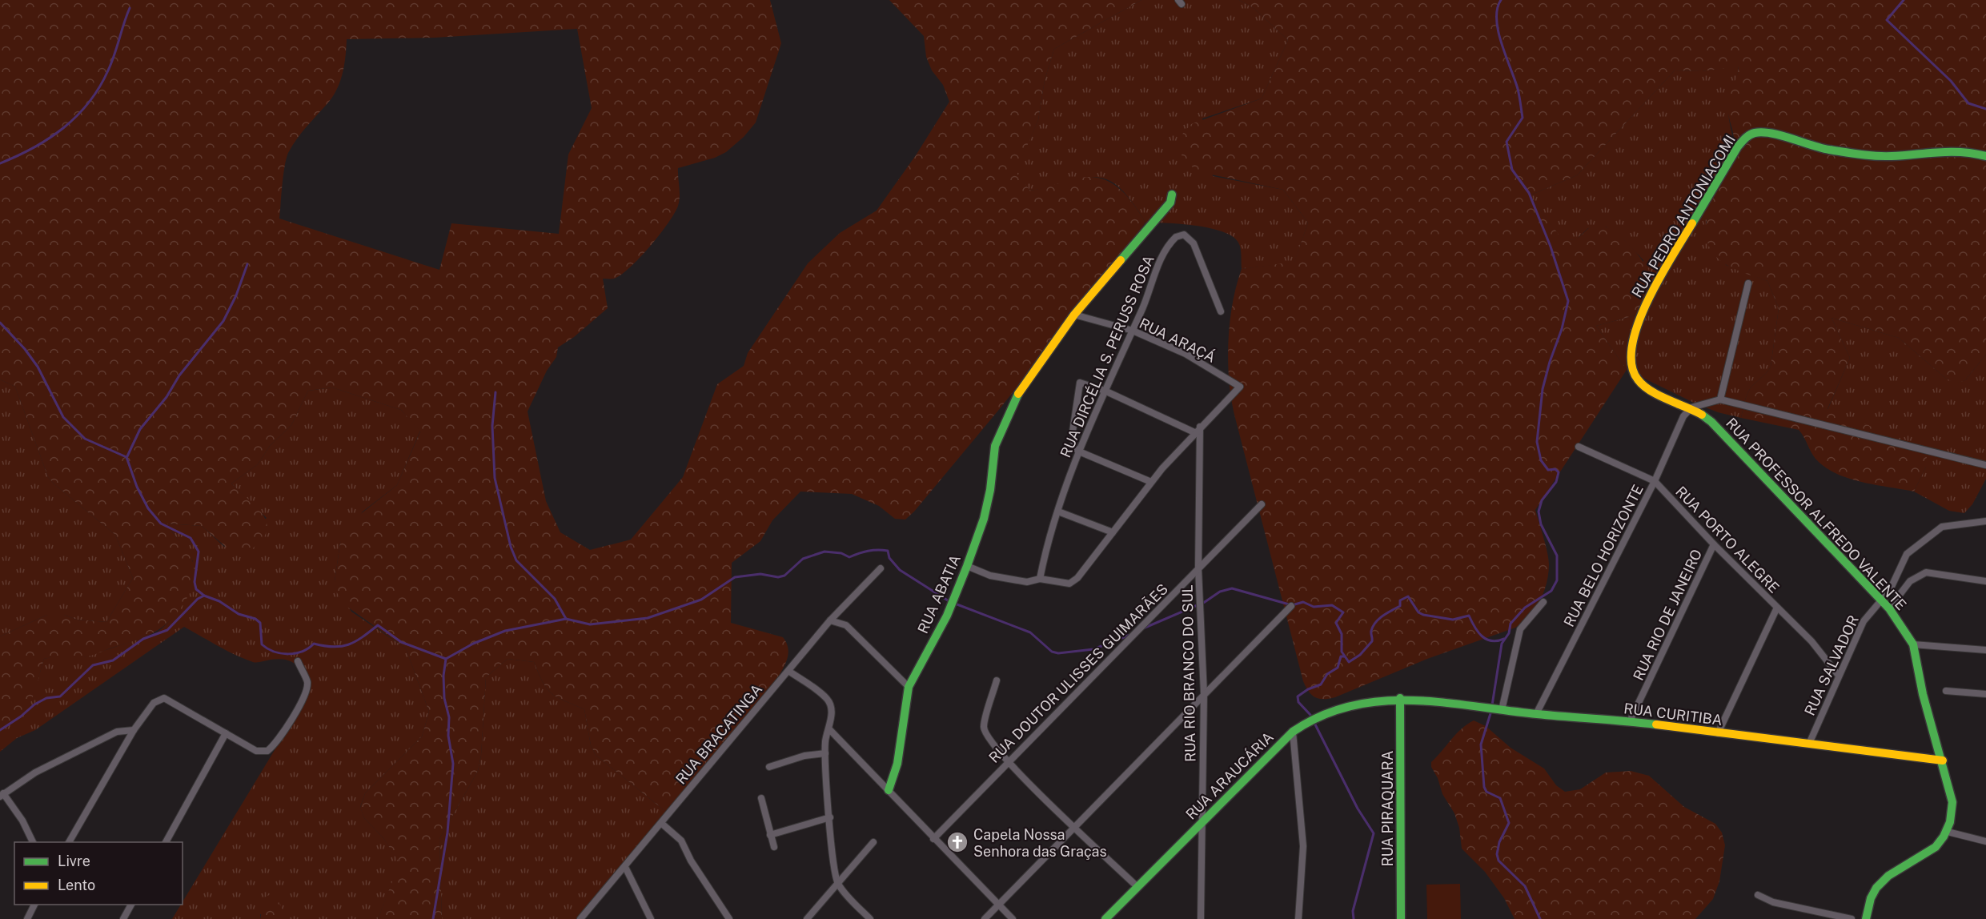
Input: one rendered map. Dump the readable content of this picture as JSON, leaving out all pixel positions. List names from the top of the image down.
{
  "streets": {
    "street": [
      "RUA PEDRO ANTONIACOMI",
      "RUA ARAÇÁ",
      "RUA DIRCÉLIA S. PERUSS ROSA",
      "RUA PROFESSOR ALFREDO VALENTE",
      "RUA PORTO ALEGRE",
      "RUA BELO HORIZONTE",
      "RUA ABATIA",
      "RUA RIO DE JANEIRO",
      "RUA SALVADOR",
      "RUA DOUTOR ULISSES GUIMARÃES",
      "RUA RIO BRANCO DO SUL",
      "RUA CURITIBA",
      "RUA BRACATINGA",
      "RUA ARAUCÁRIA",
      "RUA PIRAQUARA"
    ]
  },
  "crossings": [
    ["RUA PEDRO ANTONIACOMI", "RUA PROFESSOR ALFREDO VALENTE"],
    ["RUA PEDRO ANTONIACOMI", "RUA BELO HORIZONTE"],
    ["RUA ARAÇÁ", "RUA DIRCÉLIA S. PERUSS ROSA"],
    ["RUA ARAÇÁ", "RUA ABATIA"],
    ["RUA ARAÇÁ", "RUA RIO BRANCO DO SUL"],
    ["RUA PROFESSOR ALFREDO VALENTE", "RUA BELO HORIZONTE"],
    ["RUA PROFESSOR ALFREDO VALENTE", "RUA SALVADOR"],
    ["RUA PROFESSOR ALFREDO VALENTE", "RUA CURITIBA"],
    ["RUA PORTO ALEGRE", "RUA BELO HORIZONTE"],
    ["RUA PORTO ALEGRE", "RUA RIO DE JANEIRO"],
    ["RUA PORTO ALEGRE", "RUA SALVADOR"],
    ["RUA BELO HORIZONTE", "RUA CURITIBA"],
    ["RUA RIO DE JANEIRO", "RUA CURITIBA"],
    ["RUA SALVADOR", "RUA CURITIBA"],
    ["RUA DOUTOR ULISSES GUIMARÃES", "RUA RIO BRANCO DO SUL"],
    ["RUA RIO BRANCO DO SUL", "RUA ARAUCÁRIA"],
    ["RUA CURITIBA", "RUA ARAUCÁRIA"],
    ["RUA CURITIBA", "RUA PIRAQUARA"],
    ["RUA ARAUCÁRIA", "RUA PIRAQUARA"]
  ],
  "places": {
    "church": ["Capela Nossa Senhora das Graças"]
  },
  "legend": ["Livre", "Lento"]
}
